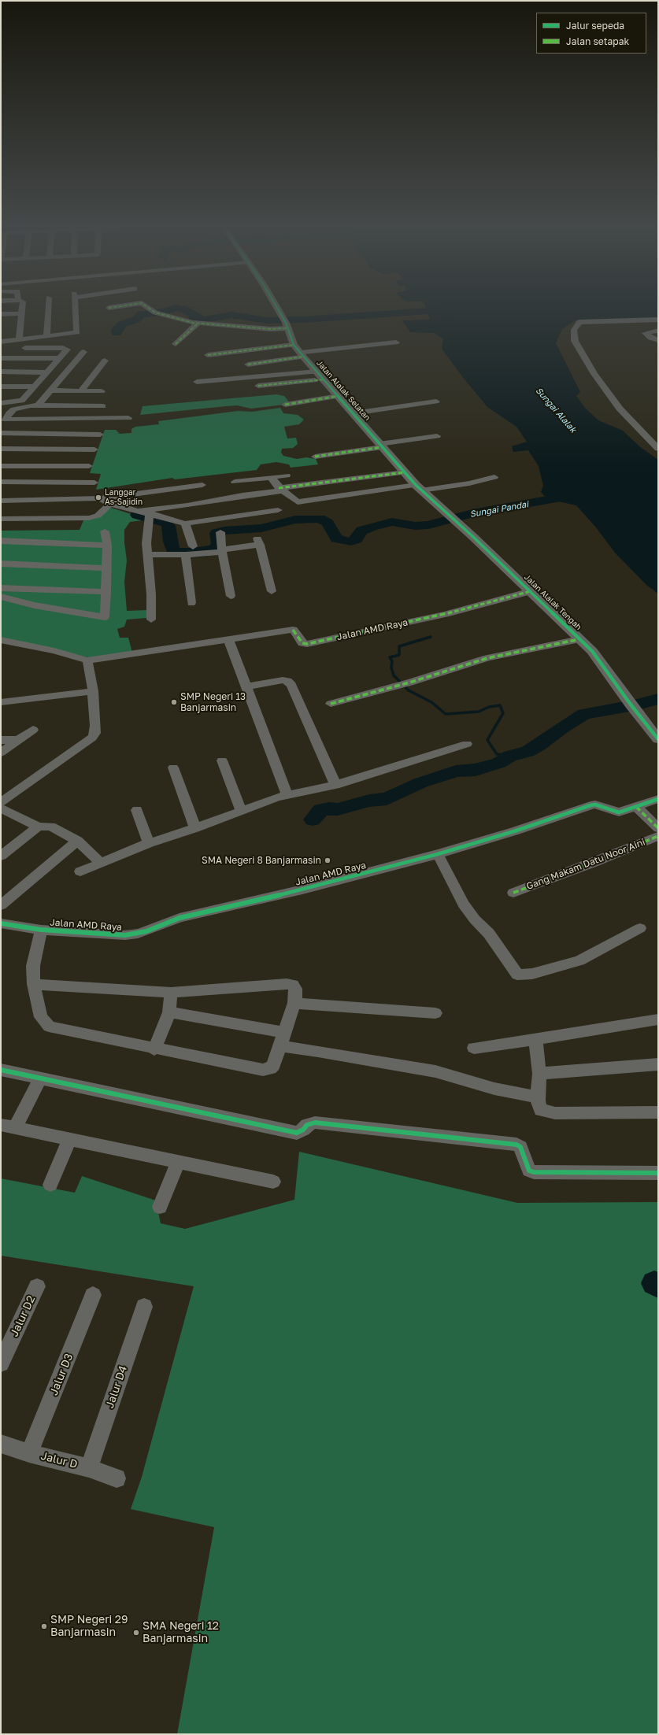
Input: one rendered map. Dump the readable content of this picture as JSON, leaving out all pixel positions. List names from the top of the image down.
{
  "streets": {
    "street": [
      "Jalan Alalak Selatan",
      "Jalan Alalak Tengah",
      "Jalan AMD Raya",
      "Gang Makam Datu Noor Aini",
      "Jalur D2",
      "Jalur D3",
      "Jalur D4",
      "Jalur D"
    ]
  },
  "crossings": [
    ["Jalan Alalak Selatan", "Jalan Alalak Tengah"],
    ["Jalan Alalak Tengah", "Jalan AMD Raya"],
    ["Jalur D3", "Jalur D"],
    ["Jalur D4", "Jalur D"]
  ],
  "water": ["Sungai Alalak", "Sungai Pandai"],
  "places": [
    "Langgar As-Sajidin",
    "SMP Negeri 13 Banjarmasin",
    "SMA Negeri 8 Banjarmasin",
    "SMP Negeri 29 Banjarmasin",
    "SMA Negeri 12 Banjarmasin"
  ],
  "legend": ["Jalur sepeda", "Jalan setapak"]
}
